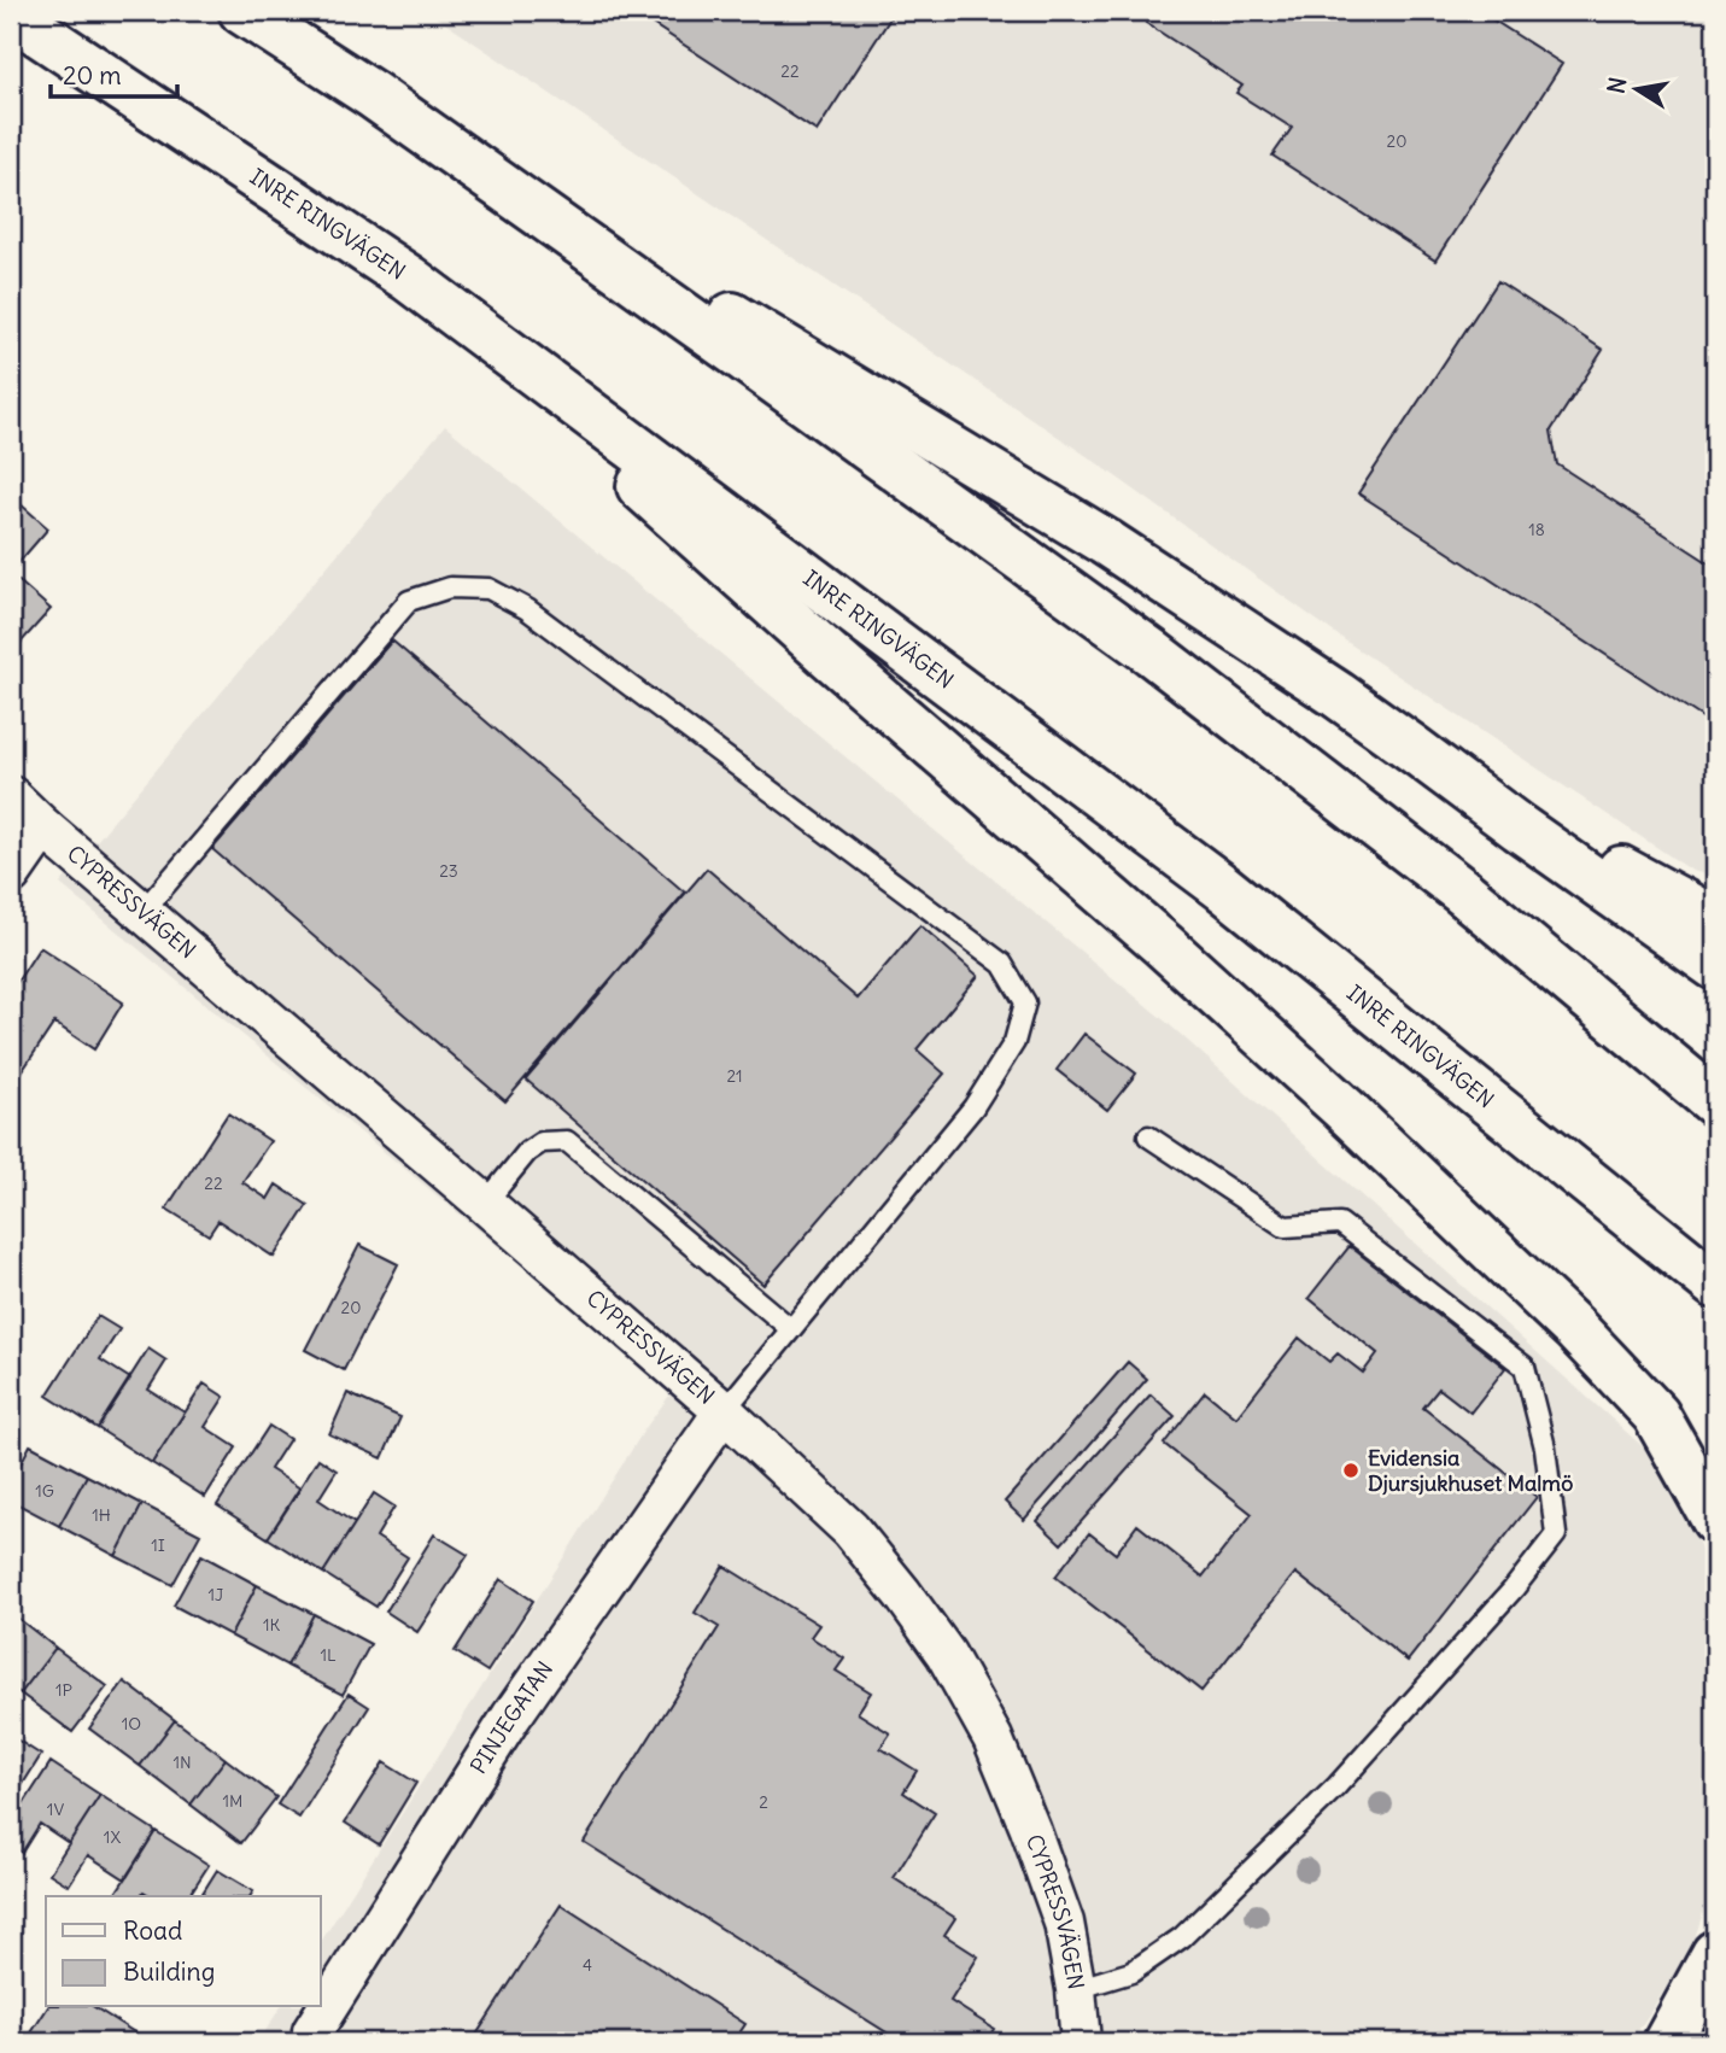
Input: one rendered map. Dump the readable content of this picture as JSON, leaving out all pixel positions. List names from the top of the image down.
{
  "streets": {
    "main road": ["INRE RINGVÄGEN"],
    "street": ["CYPRESSVÄGEN", "PINJEGATAN"]
  },
  "crossings": [
    ["CYPRESSVÄGEN", "PINJEGATAN"]
  ],
  "places": ["Evidensia Djursjukhuset Malmö"],
  "house_numbers": [
    "22",
    "20",
    "18",
    "23",
    "21",
    "22",
    "20",
    "1G",
    "1H",
    "1I",
    "1J",
    "1K",
    "1L",
    "1P",
    "1O",
    "1N",
    "1M",
    "2",
    "1V",
    "1X",
    "4"
  ],
  "legend": ["Road", "Building"],
  "scale_bar": "20 m",
  "north": "left"
}
